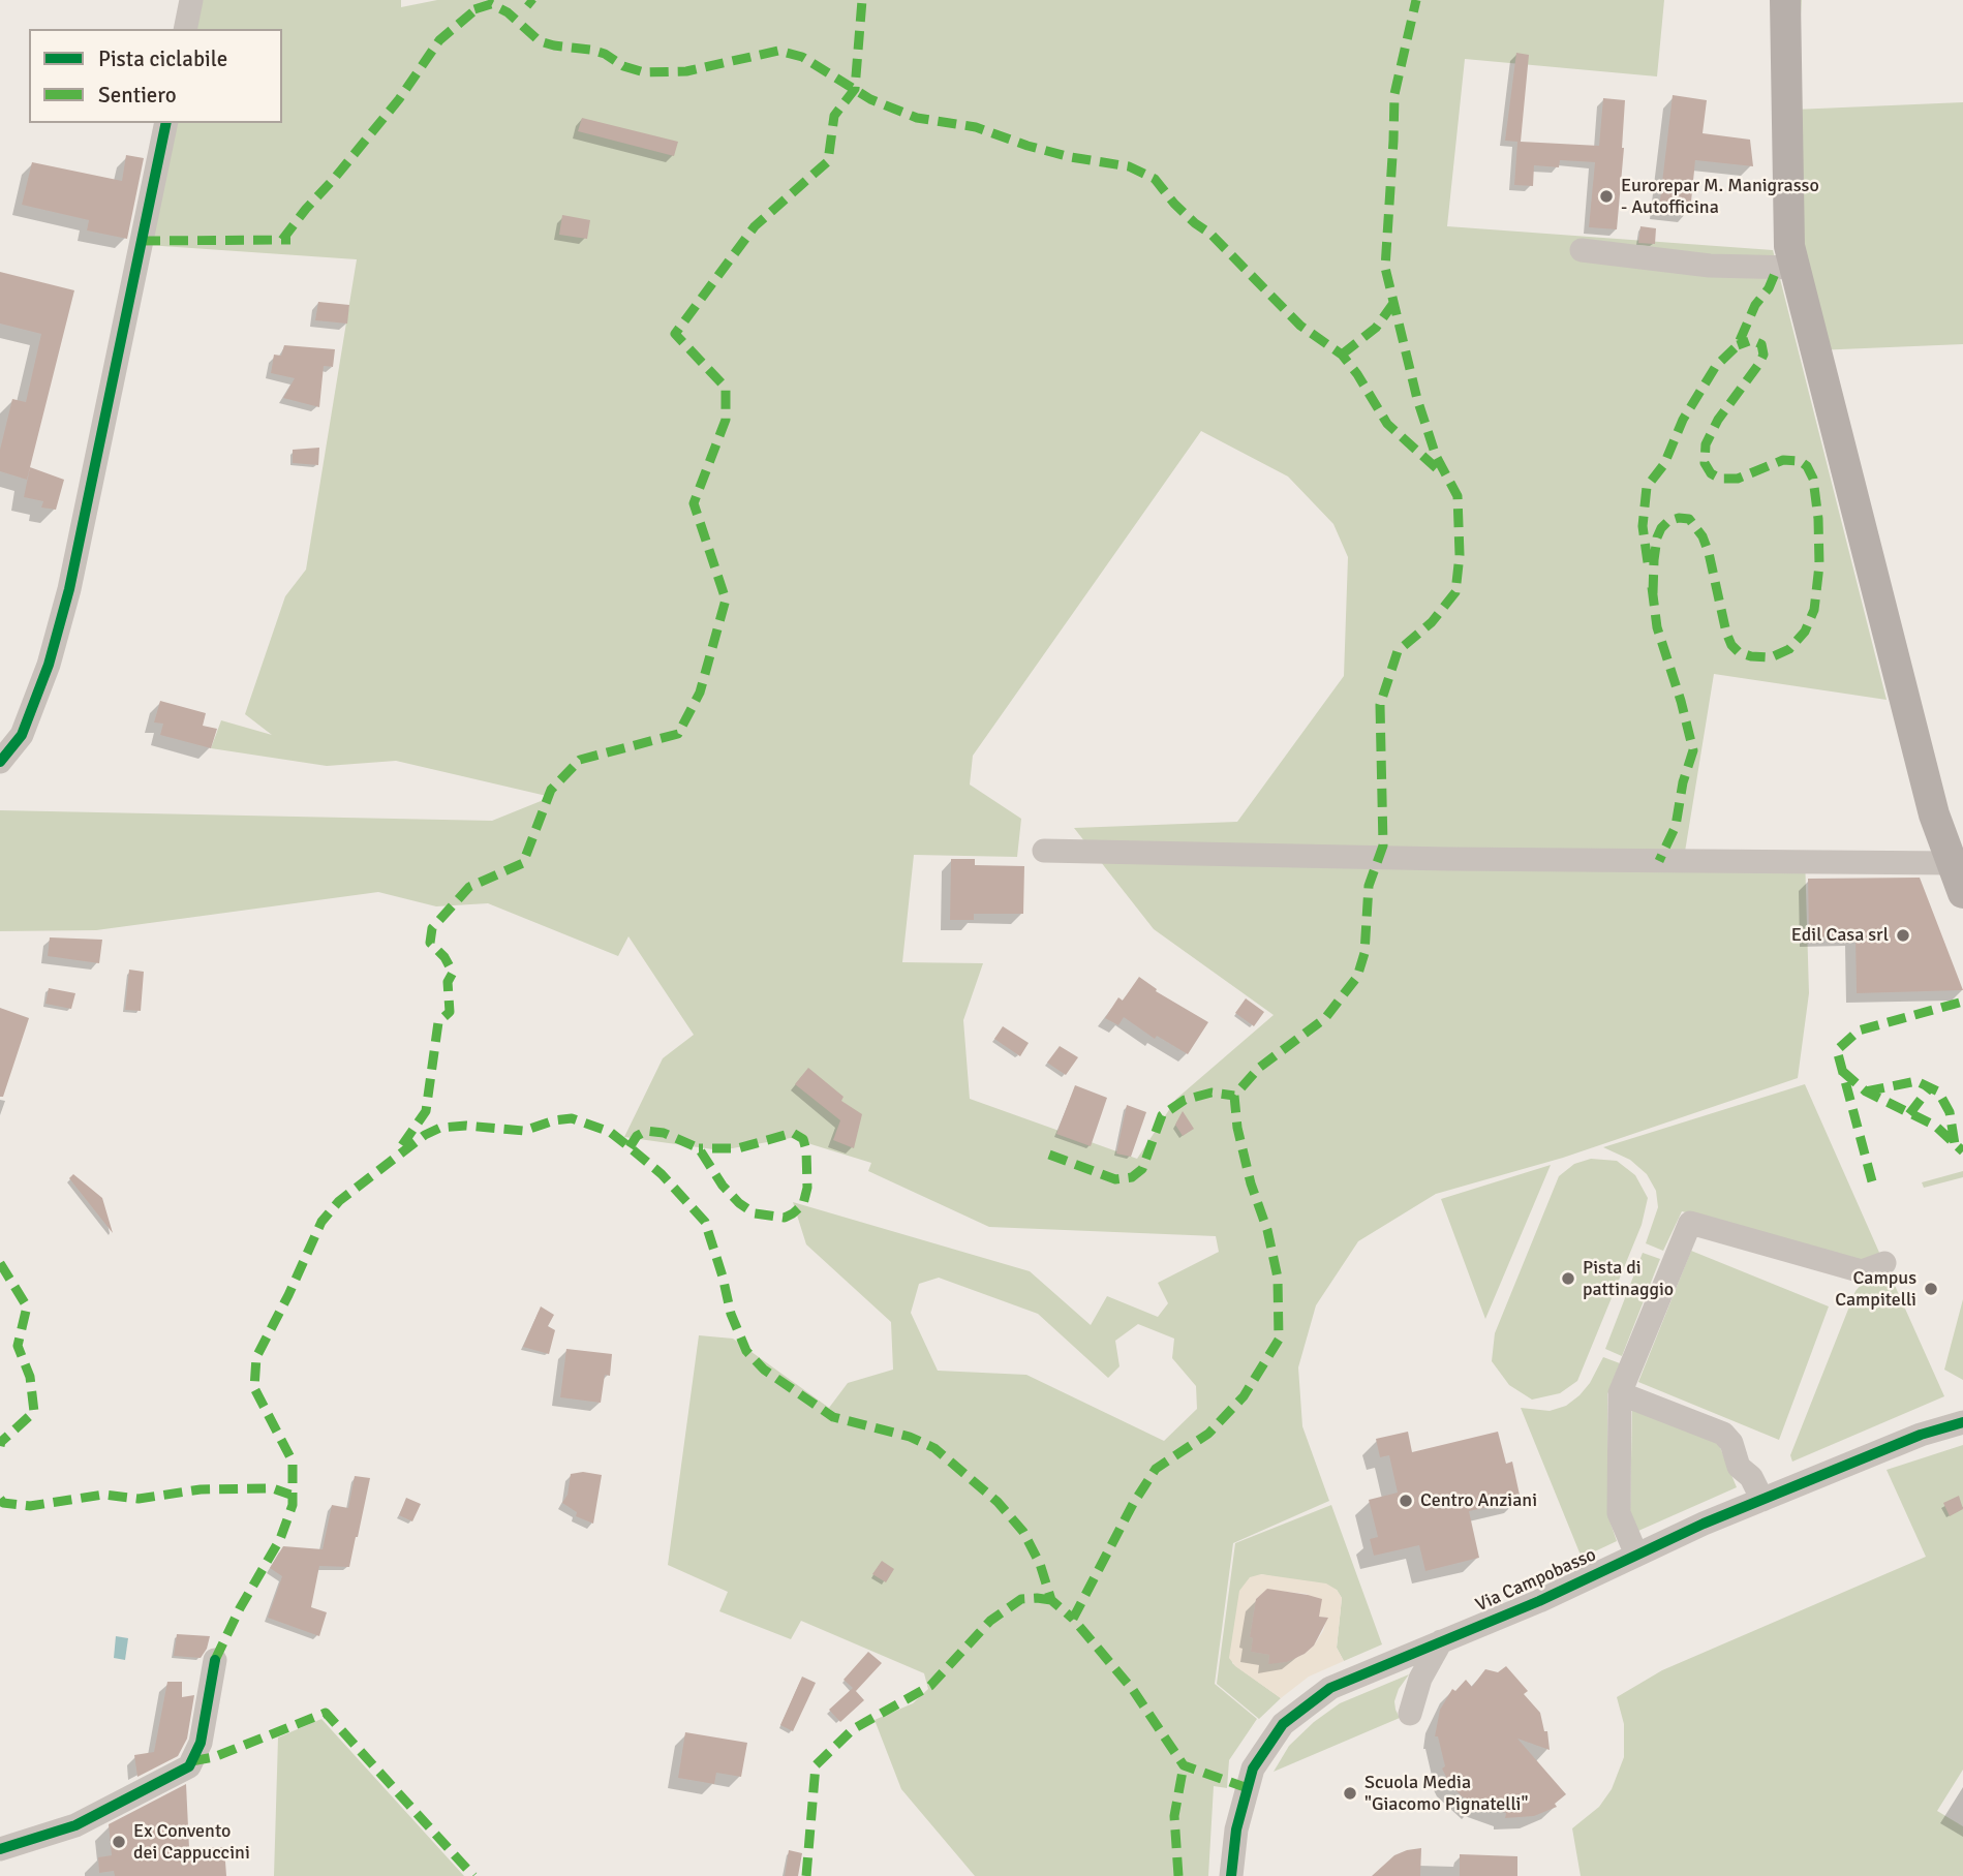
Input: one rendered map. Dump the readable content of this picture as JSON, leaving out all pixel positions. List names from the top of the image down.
{
  "streets": {
    "street": ["Via Campobasso"]
  },
  "places": [
    "Eurorepar M. Manigrasso - Autofficina",
    "Edil Casa srl",
    "Pista di pattinaggio",
    "Campus Campitelli",
    "Centro Anziani",
    "Scuola Media \"Giacomo Pignatelli\"",
    "Ex Convento dei Cappuccini"
  ],
  "legend": ["Pista ciclabile", "Sentiero"]
}
